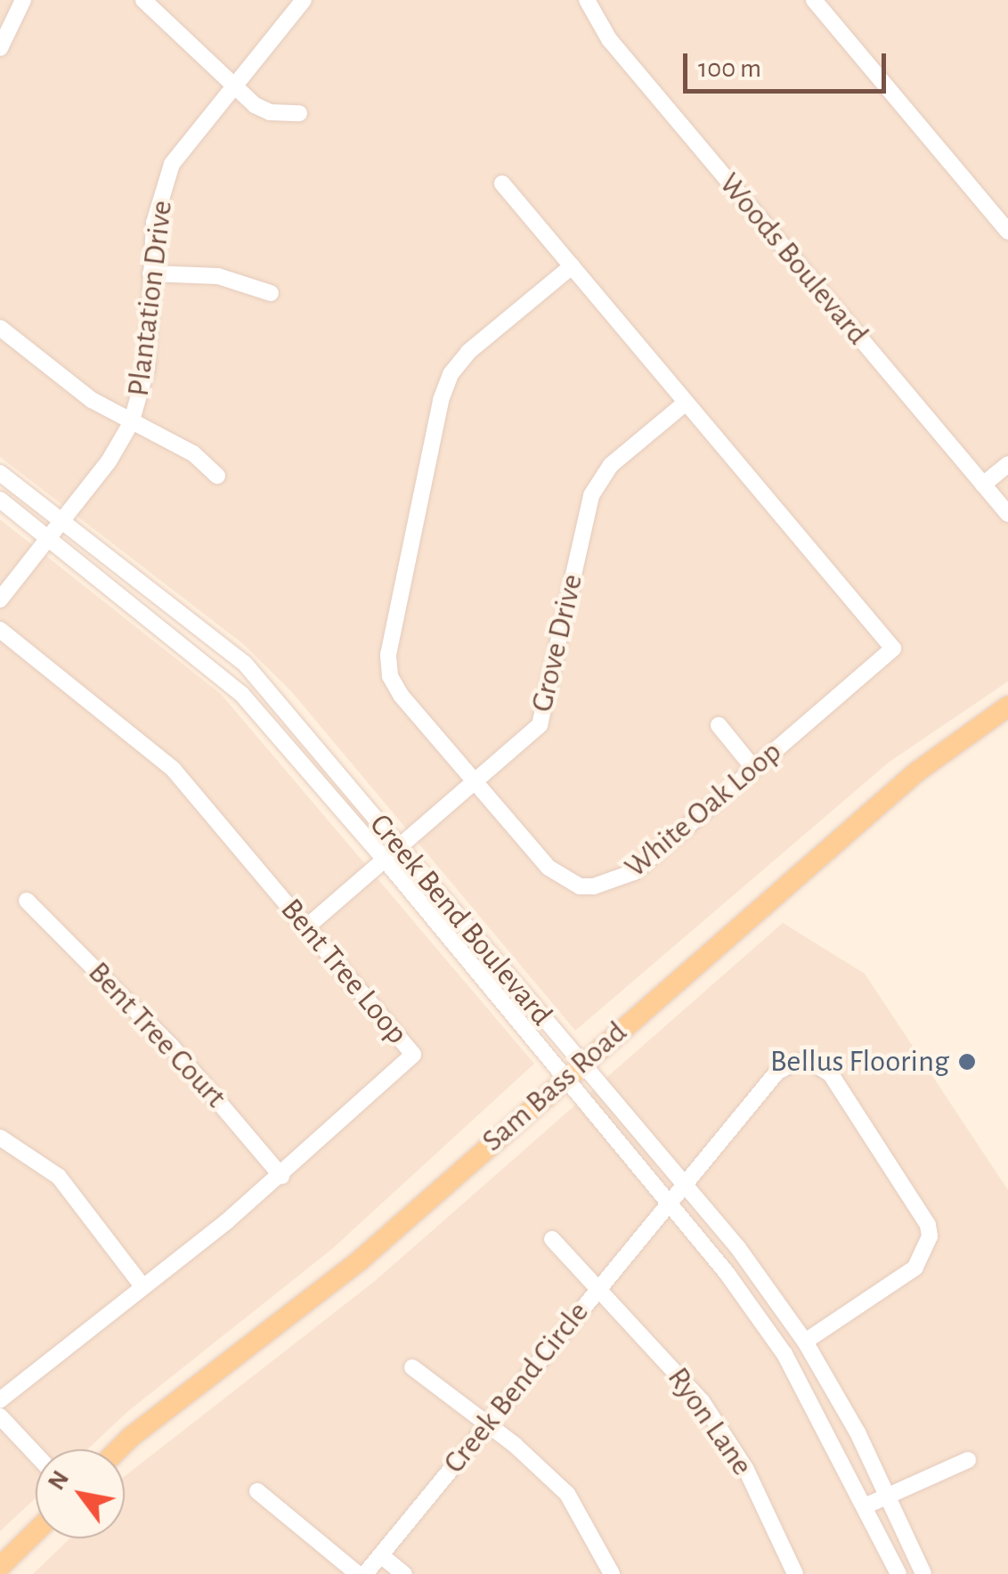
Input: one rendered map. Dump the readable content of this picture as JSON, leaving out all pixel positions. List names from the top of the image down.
{
  "streets": {
    "main road": ["Sam Bass Road"],
    "street": [
      "Woods Boulevard",
      "Plantation Drive",
      "Grove Drive",
      "White Oak Loop",
      "Creek Bend Boulevard",
      "Bent Tree Loop",
      "Bent Tree Court",
      "Creek Bend Circle",
      "Ryon Lane"
    ]
  },
  "crossings": [
    ["Plantation Drive", "Creek Bend Boulevard"],
    ["Grove Drive", "White Oak Loop"],
    ["Grove Drive", "Creek Bend Boulevard"],
    ["Grove Drive", "Bent Tree Loop"],
    ["Creek Bend Boulevard", "Sam Bass Road"],
    ["Creek Bend Boulevard", "Creek Bend Circle"],
    ["Bent Tree Loop", "Bent Tree Court"],
    ["Creek Bend Circle", "Ryon Lane"]
  ],
  "places": ["Bellus Flooring"],
  "scale_bar": "100 m",
  "north": "top left"
}
